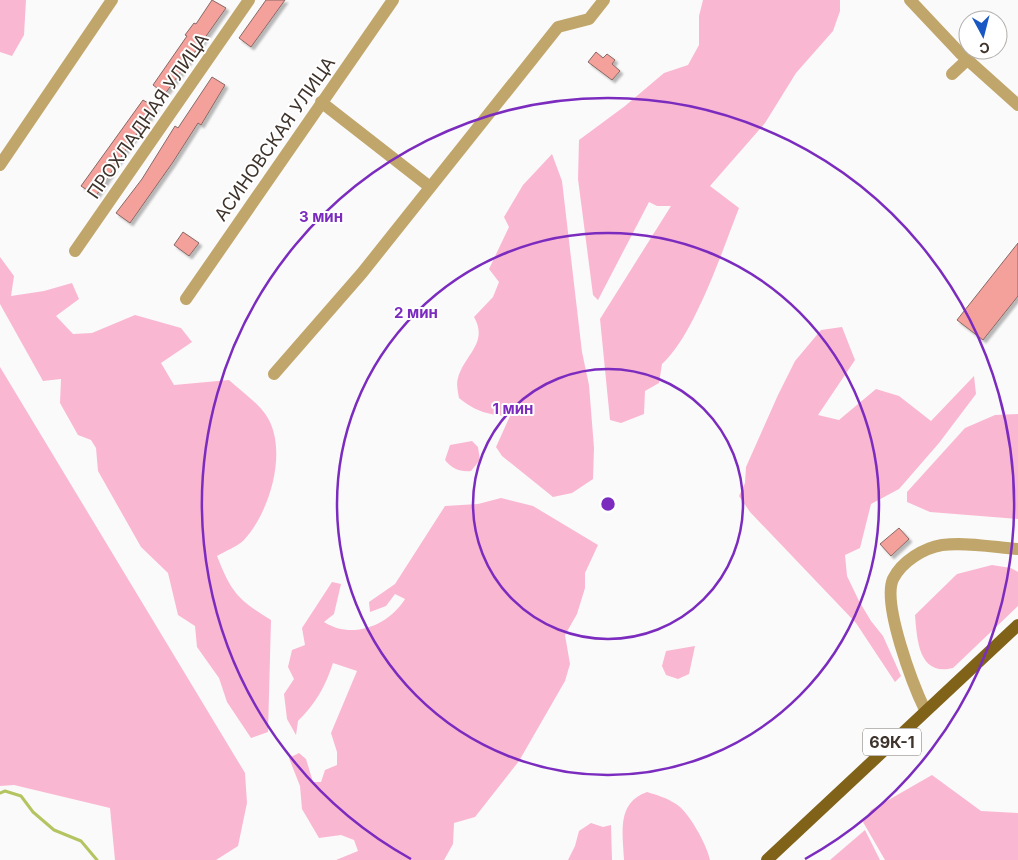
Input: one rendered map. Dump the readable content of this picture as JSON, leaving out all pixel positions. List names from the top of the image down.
{
  "streets": {
    "main road": ["69К-1"],
    "street": ["ПРОХЛАДНАЯ УЛИЦА", "АСИНОВСКАЯ УЛИЦА"]
  },
  "north": "bottom",
  "rings": ["3 мин", "2 мин", "1 мин"]
}
